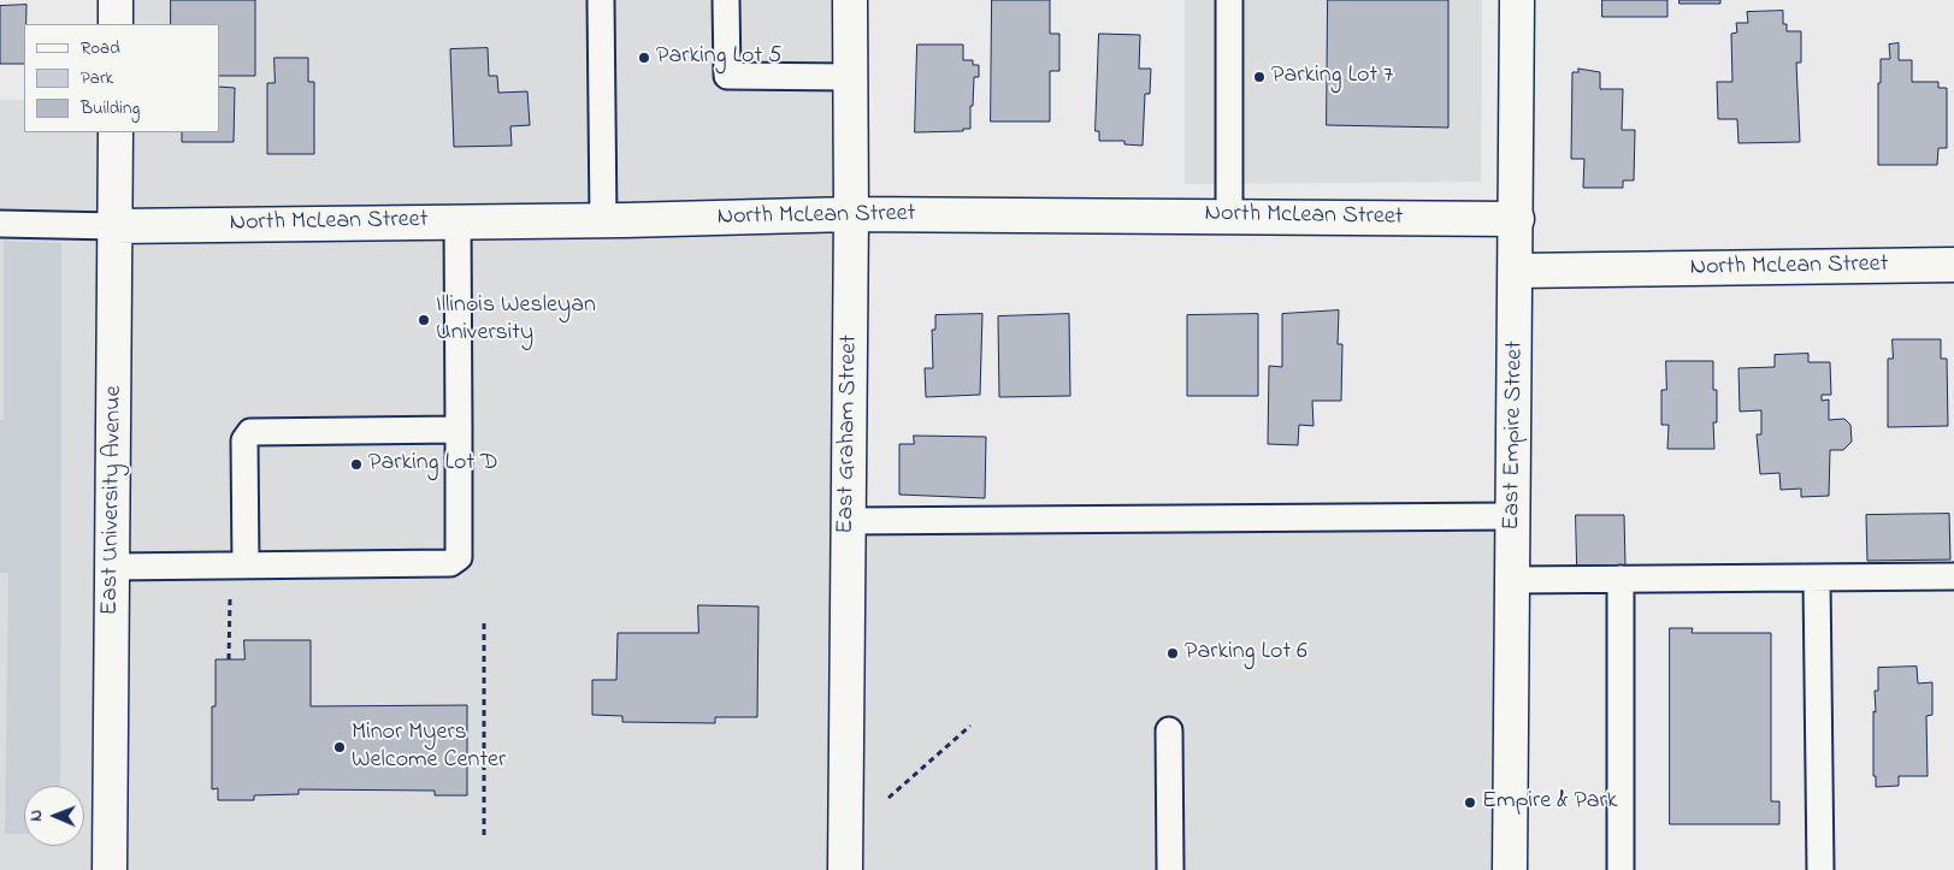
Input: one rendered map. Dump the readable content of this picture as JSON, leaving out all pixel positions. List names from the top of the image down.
{
  "streets": {
    "street": [
      "North McLean Street",
      "East Graham Street",
      "East Empire Street",
      "East University Avenue"
    ]
  },
  "crossings": [
    ["North McLean Street", "East Graham Street"],
    ["North McLean Street", "East Empire Street"],
    ["North McLean Street", "East University Avenue"]
  ],
  "places": [
    "Parking Lot 5",
    "Parking Lot 7",
    "Illinois Wesleyan University",
    "Parking Lot D",
    "Parking Lot 6",
    "Minor Myers Welcome Center",
    "Empire & Park"
  ],
  "legend": ["Road", "Park", "Building"],
  "north": "left"
}
